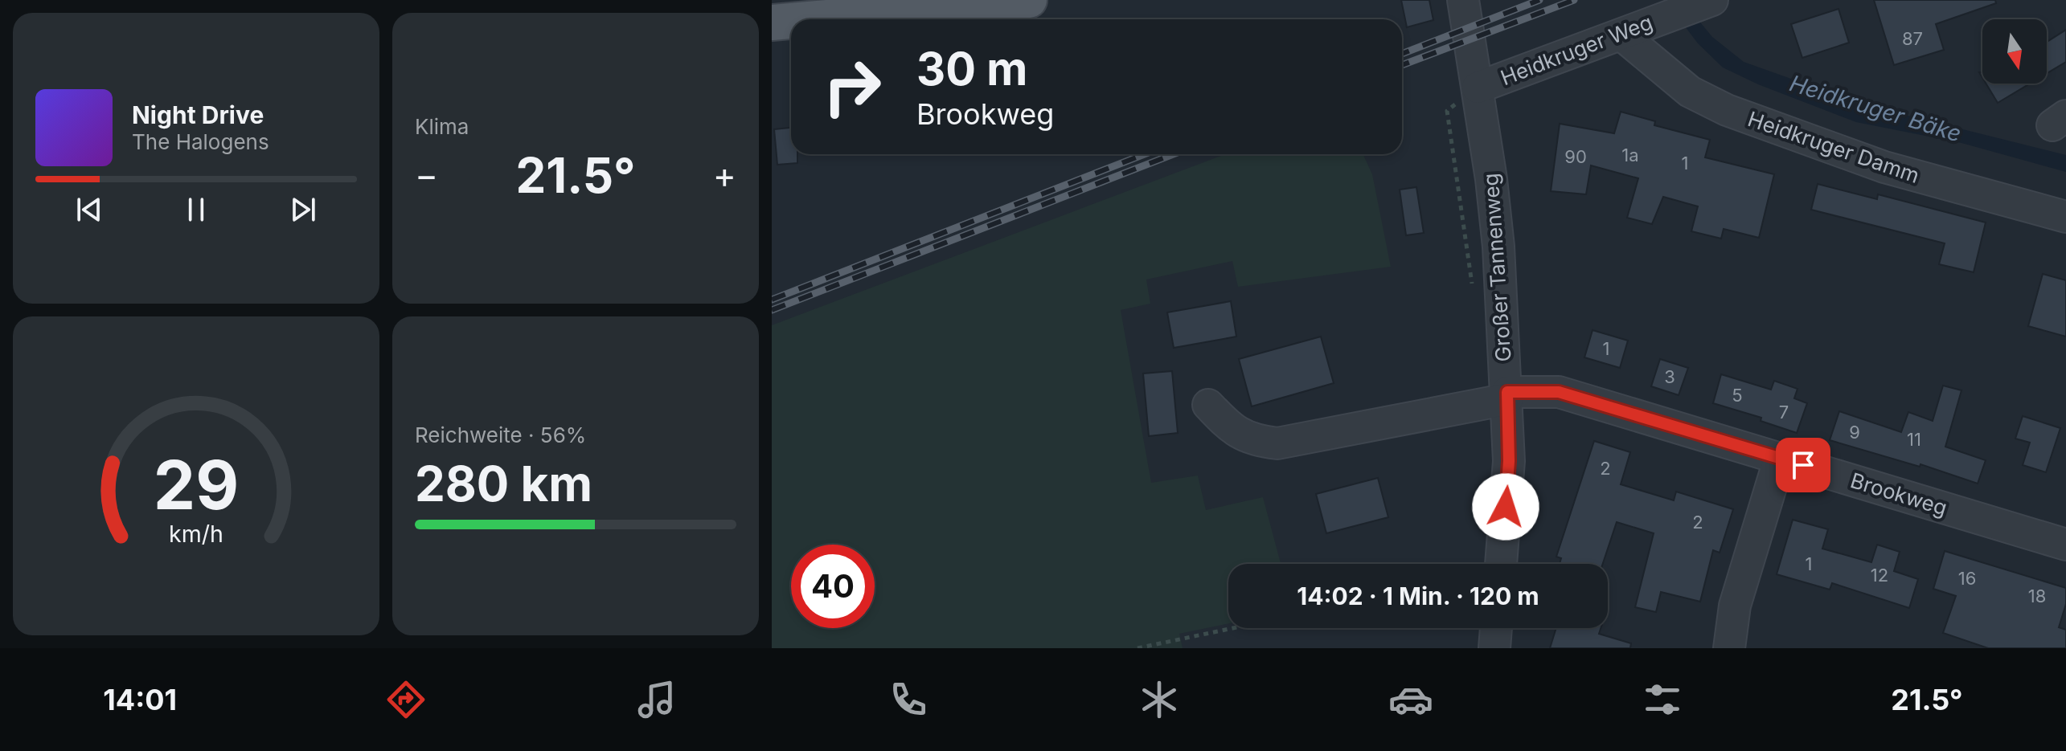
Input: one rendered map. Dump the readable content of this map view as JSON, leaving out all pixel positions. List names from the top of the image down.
{
  "streets": {
    "street": [
      "Heidkruger Weg",
      "Heidkruger Damm",
      "Großer Tannenweg",
      "Brookweg"
    ]
  },
  "crossings": [
    ["Heidkruger Weg", "Heidkruger Damm"],
    ["Heidkruger Weg", "Großer Tannenweg"],
    ["Großer Tannenweg", "Brookweg"]
  ],
  "water": ["Heidkruger Bäke"],
  "house_numbers": [
    "87",
    "1a",
    "90",
    "1",
    "1",
    "3",
    "5",
    "7",
    "9",
    "11",
    "2",
    "2",
    "1",
    "12",
    "16",
    "18"
  ],
  "north": "bottom",
  "page": {
    "tile": [
      "Klima",
      ["Reichweite · 56%", "280 km"]
    ],
    "turn": ["30 m", "Brookweg"],
    "song": ["Night Drive", "The Halogens"],
    "heat": ["−", "21.5°", "+"],
    "limit": "40",
    "trip": "14:02 · 1 Min. · 120 m",
    "tabs": ["14:01", "21.5°"],
    "gauge": ["29", "km/h"]
  }
}
